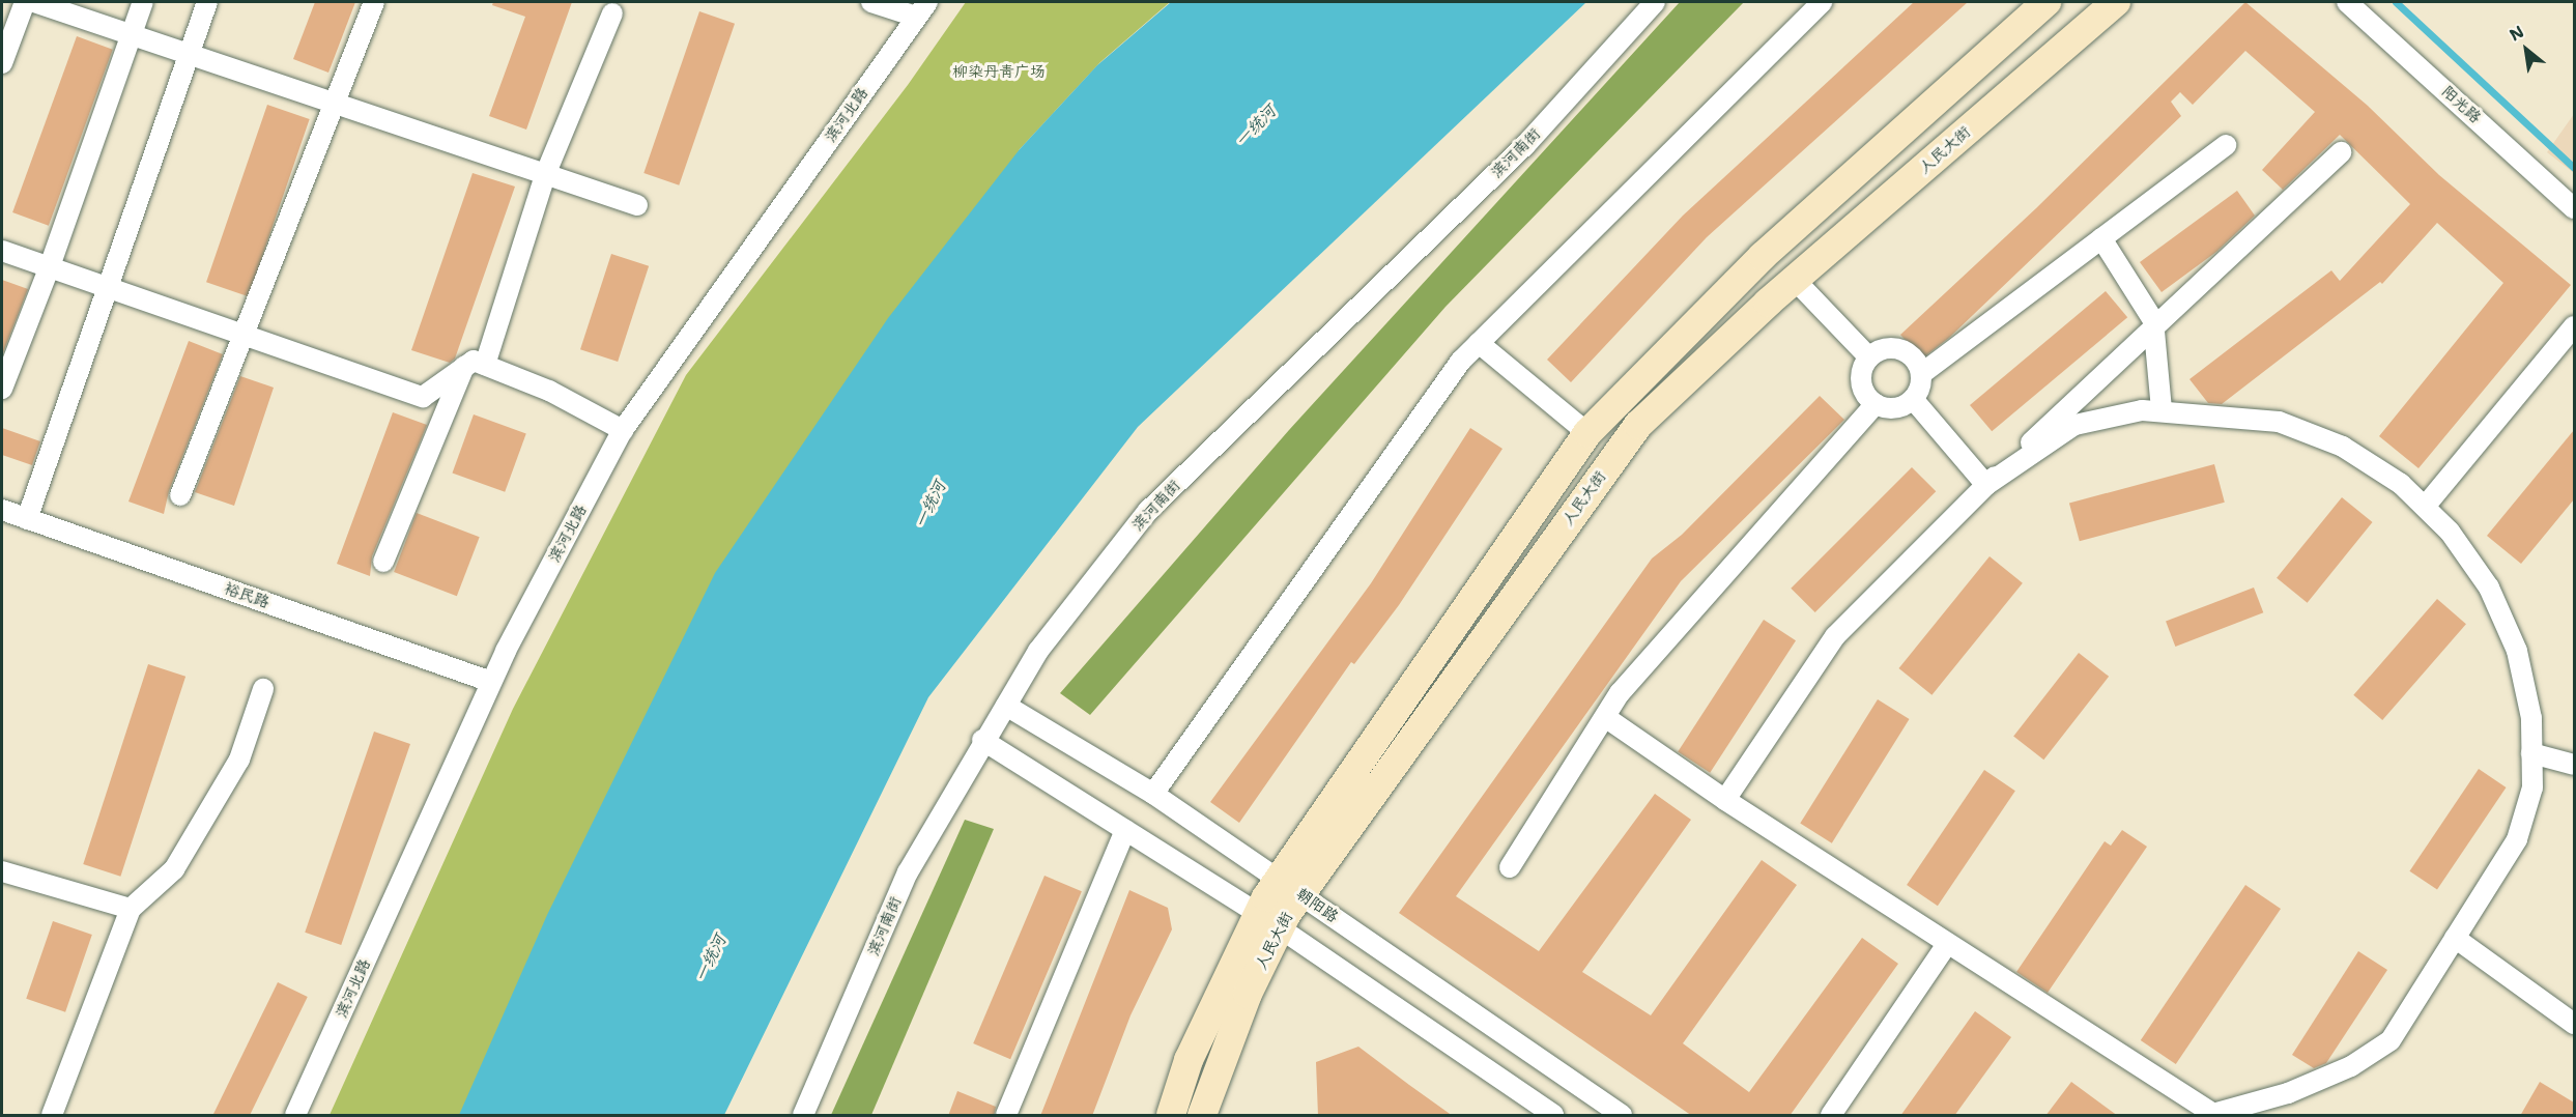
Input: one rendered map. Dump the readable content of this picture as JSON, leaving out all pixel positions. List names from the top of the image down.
{
  "streets": {
    "street": [
      "阳光路",
      "滨河北路",
      "人民大街",
      "滨河南街",
      "裕民路",
      "朝阳路"
    ]
  },
  "crossings": [
    ["滨河北路", "裕民路"],
    ["人民大街", "朝阳路"],
    ["滨河南街", "朝阳路"]
  ],
  "water": ["一统河"],
  "parks": ["柳染丹青广场"],
  "north": "top left"
}
